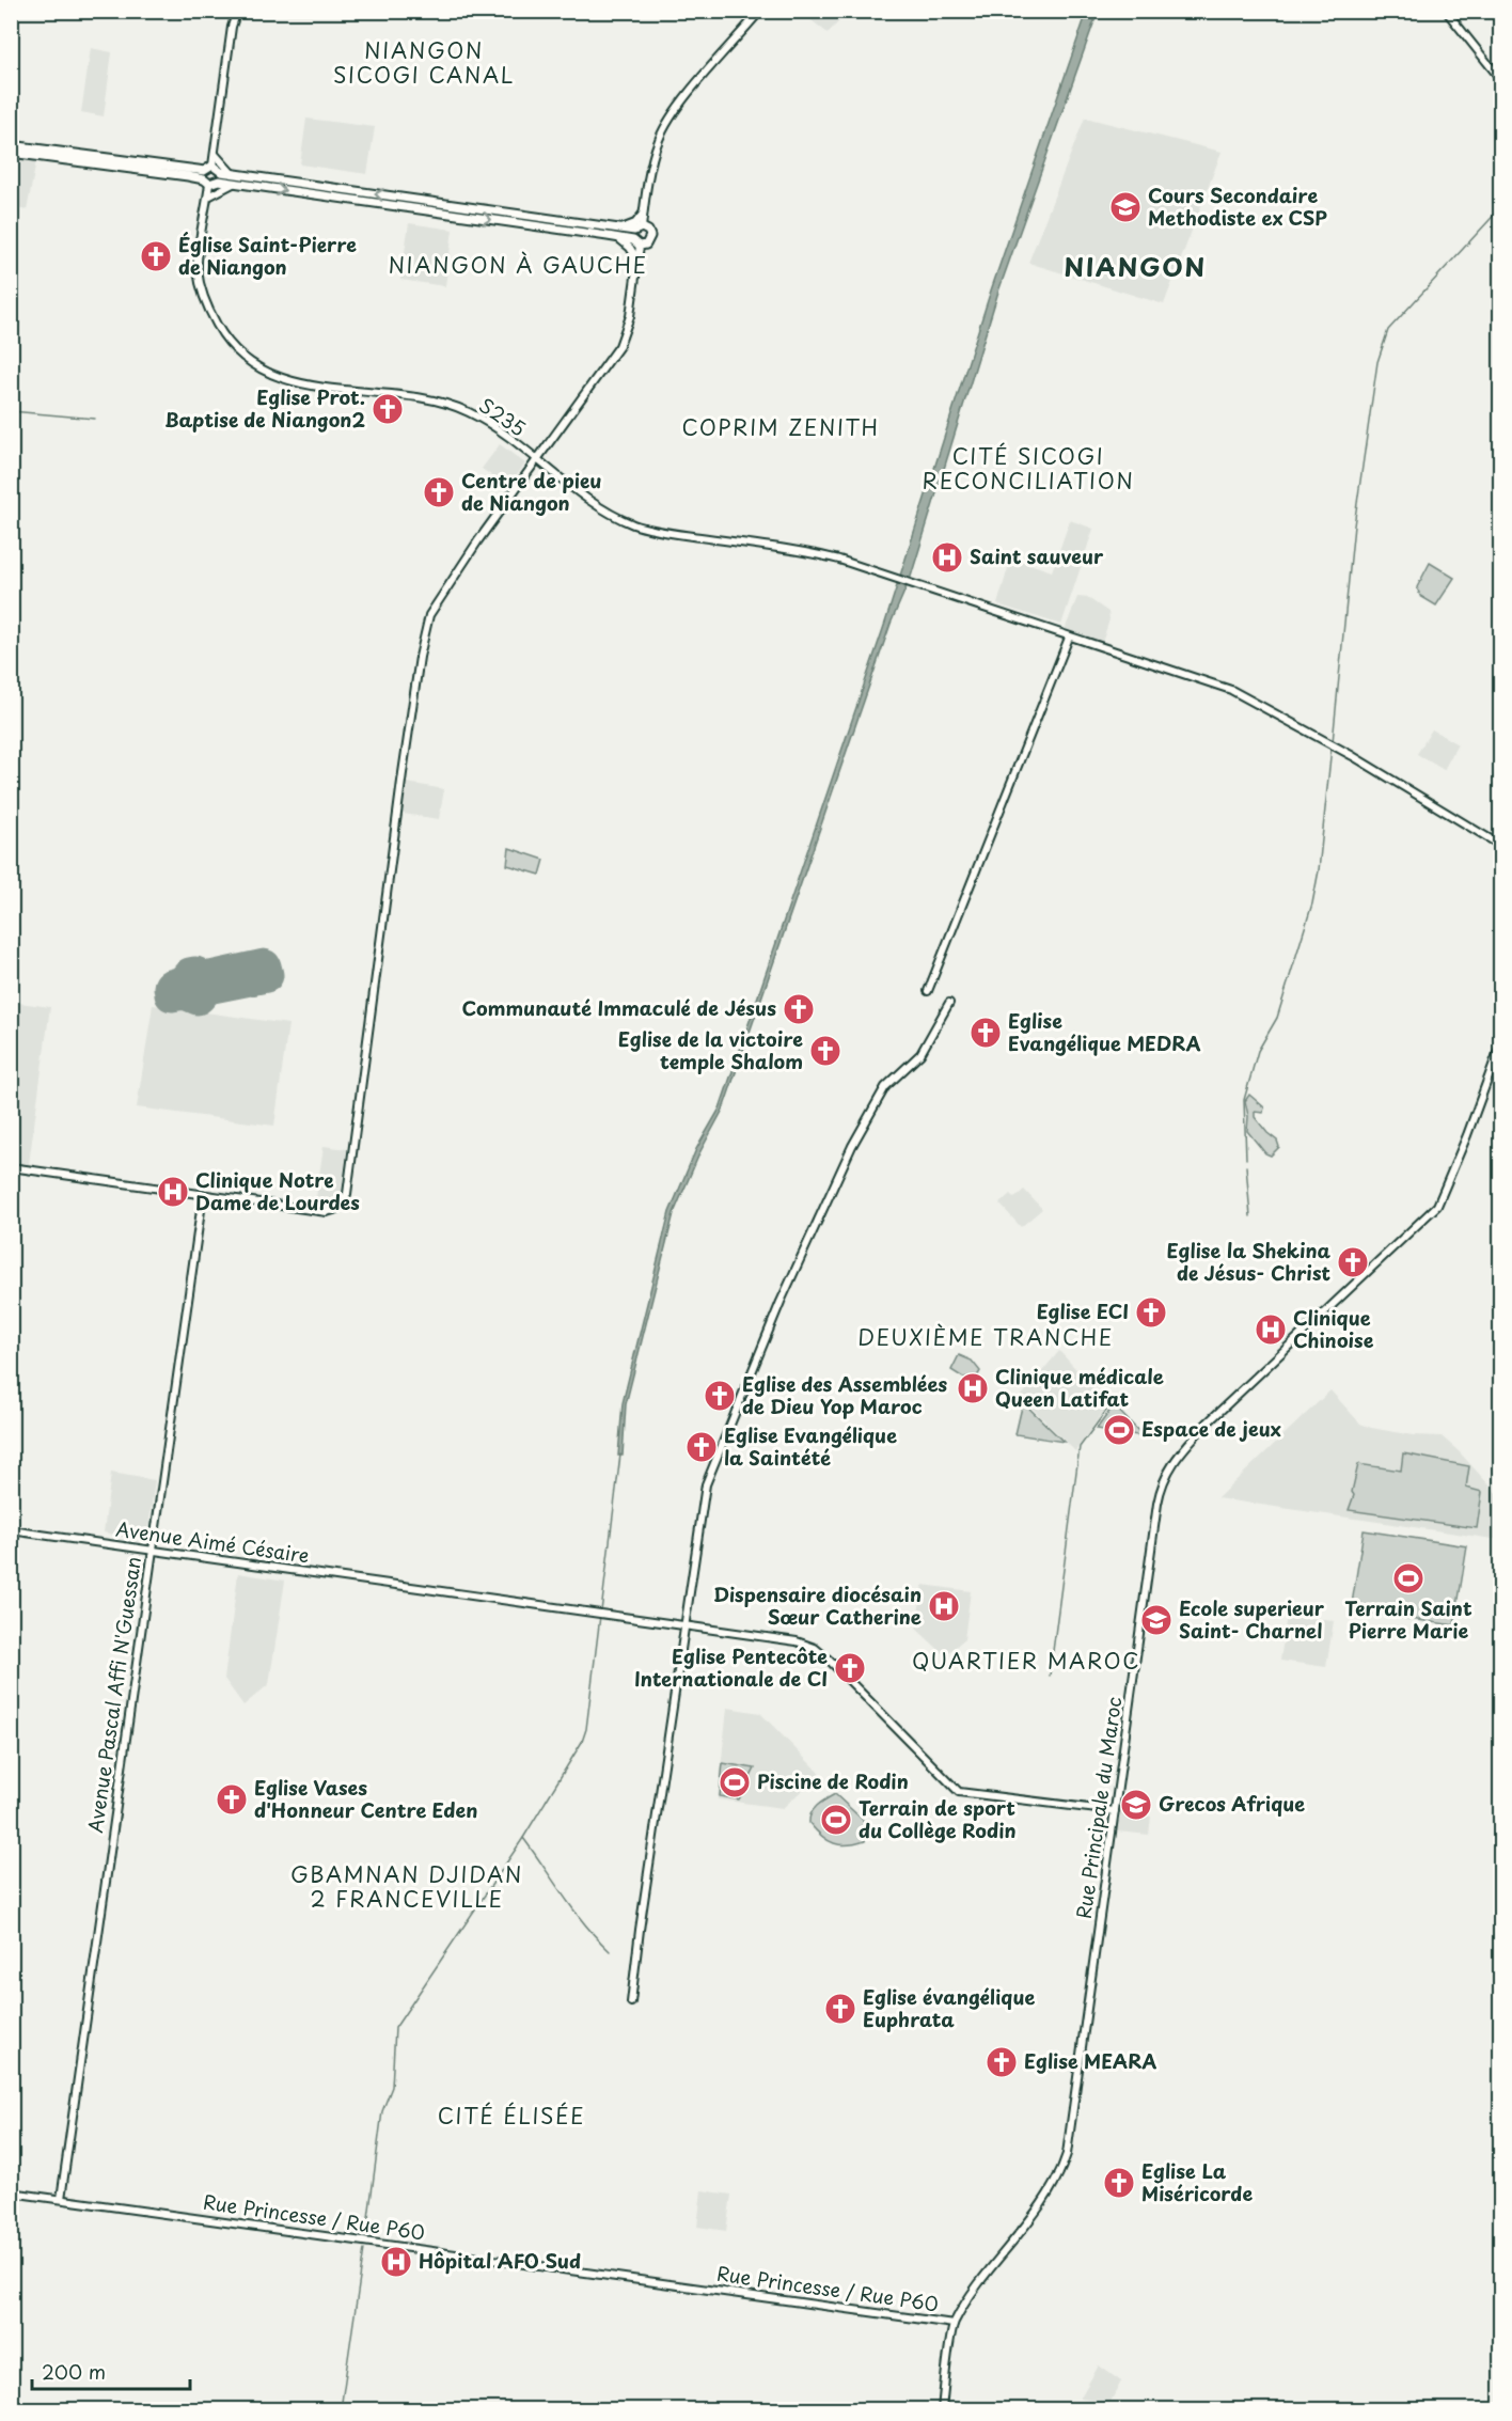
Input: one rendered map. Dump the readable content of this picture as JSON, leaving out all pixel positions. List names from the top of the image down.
{
  "streets": {
    "street": [
      "S235",
      "Avenue Aimé Césaire",
      "Avenue Pascal Affi N'Guessan",
      "Rue Principale du Maroc",
      "Rue Princesse / Rue P60"
    ]
  },
  "crossings": [
    ["Avenue Aimé Césaire", "Avenue Pascal Affi N'Guessan"],
    ["Avenue Aimé Césaire", "Rue Principale du Maroc"],
    ["Avenue Pascal Affi N'Guessan", "Rue Princesse / Rue P60"],
    ["Rue Principale du Maroc", "Rue Princesse / Rue P60"]
  ],
  "districts": [
    "NIANGON SICOGI CANAL",
    "NIANGON À GAUCHE",
    "NIANGON",
    "COPRIM ZENITH",
    "CITÉ SICOGI RECONCILIATION",
    "DEUXIÈME TRANCHE",
    "QUARTIER MAROC",
    "GBAMNAN DJIDAN 2 FRANCEVILLE",
    "CITÉ ÉLISÉE"
  ],
  "places": {
    "school or university": ["Cours Secondaire Methodiste ex CSP", "Ecole superieur Saint- Charnel", "Grecos Afrique"],
    "church": [
      "Église Saint-Pierre de Niangon",
      "Eglise Prot. Baptise de Niangon2",
      "Centre de pieu de Niangon",
      "Communauté Immaculé de Jésus",
      "Eglise Evangélique MEDRA",
      "Eglise de la victoire temple Shalom",
      "Eglise la Shekina de Jésus- Christ",
      "Eglise ECI",
      "Eglise des Assemblées de Dieu Yop Maroc",
      "Eglise Evangélique la Saintété",
      "Eglise Pentecôte Internationale de CI",
      "Eglise Vases d'Honneur Centre Eden",
      "Eglise évangélique Euphrata",
      "Eglise MEARA",
      "Eglise La Miséricorde"
    ],
    "hospital": [
      "Saint sauveur",
      "Clinique Notre Dame de Lourdes",
      "Clinique Chinoise",
      "Clinique médicale Queen Latifat",
      "Dispensaire diocésain Sœur Catherine",
      "Hôpital AFO Sud"
    ],
    "sports": [
      "Espace de jeux",
      "Terrain Saint Pierre Marie",
      "Piscine de Rodin",
      "Terrain de sport du Collège Rodin"
    ]
  },
  "scale_bar": "200 m"
}
